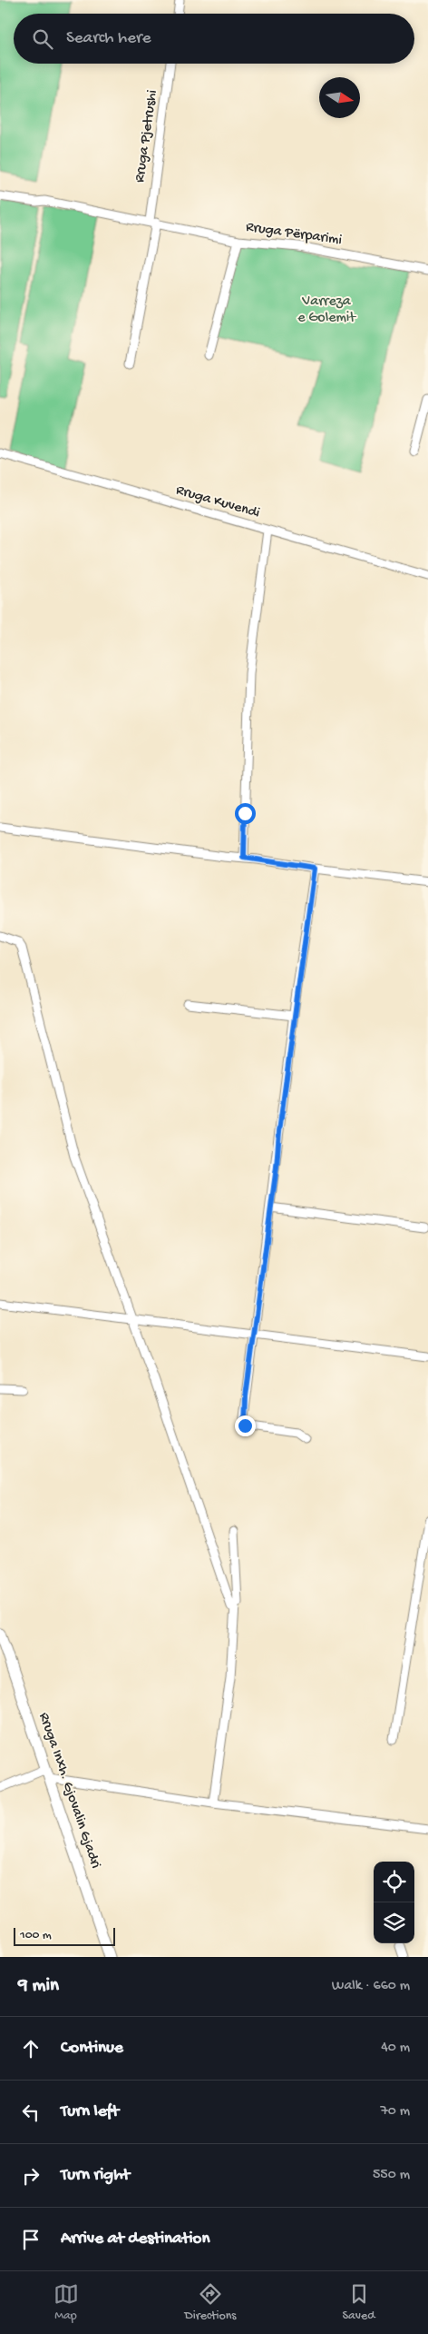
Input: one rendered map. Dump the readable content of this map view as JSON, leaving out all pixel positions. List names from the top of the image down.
{
  "streets": {
    "main road": ["Rruga Inxh. Gjovalin Gjadri"],
    "street": ["Rruga Pjetrushi", "Rruga Përparimi", "Rruga Kuvendi"]
  },
  "crossings": [
    ["Rruga Pjetrushi", "Rruga Përparimi"]
  ],
  "parks": ["Varreza e Golemit"],
  "scale_bar": "100 m",
  "north": "right",
  "page": {
    "search": "Search here",
    "scale": "100 m",
    "heading": ["9 min", "Walk · 660 m"],
    "list": [
      ["Continue", "40 m"],
      ["Turn left", "70 m"],
      ["Turn right", "550 m"],
      "Arrive at destination"
    ],
    "nav": ["Map", "Directions", "Saved"]
  }
}
